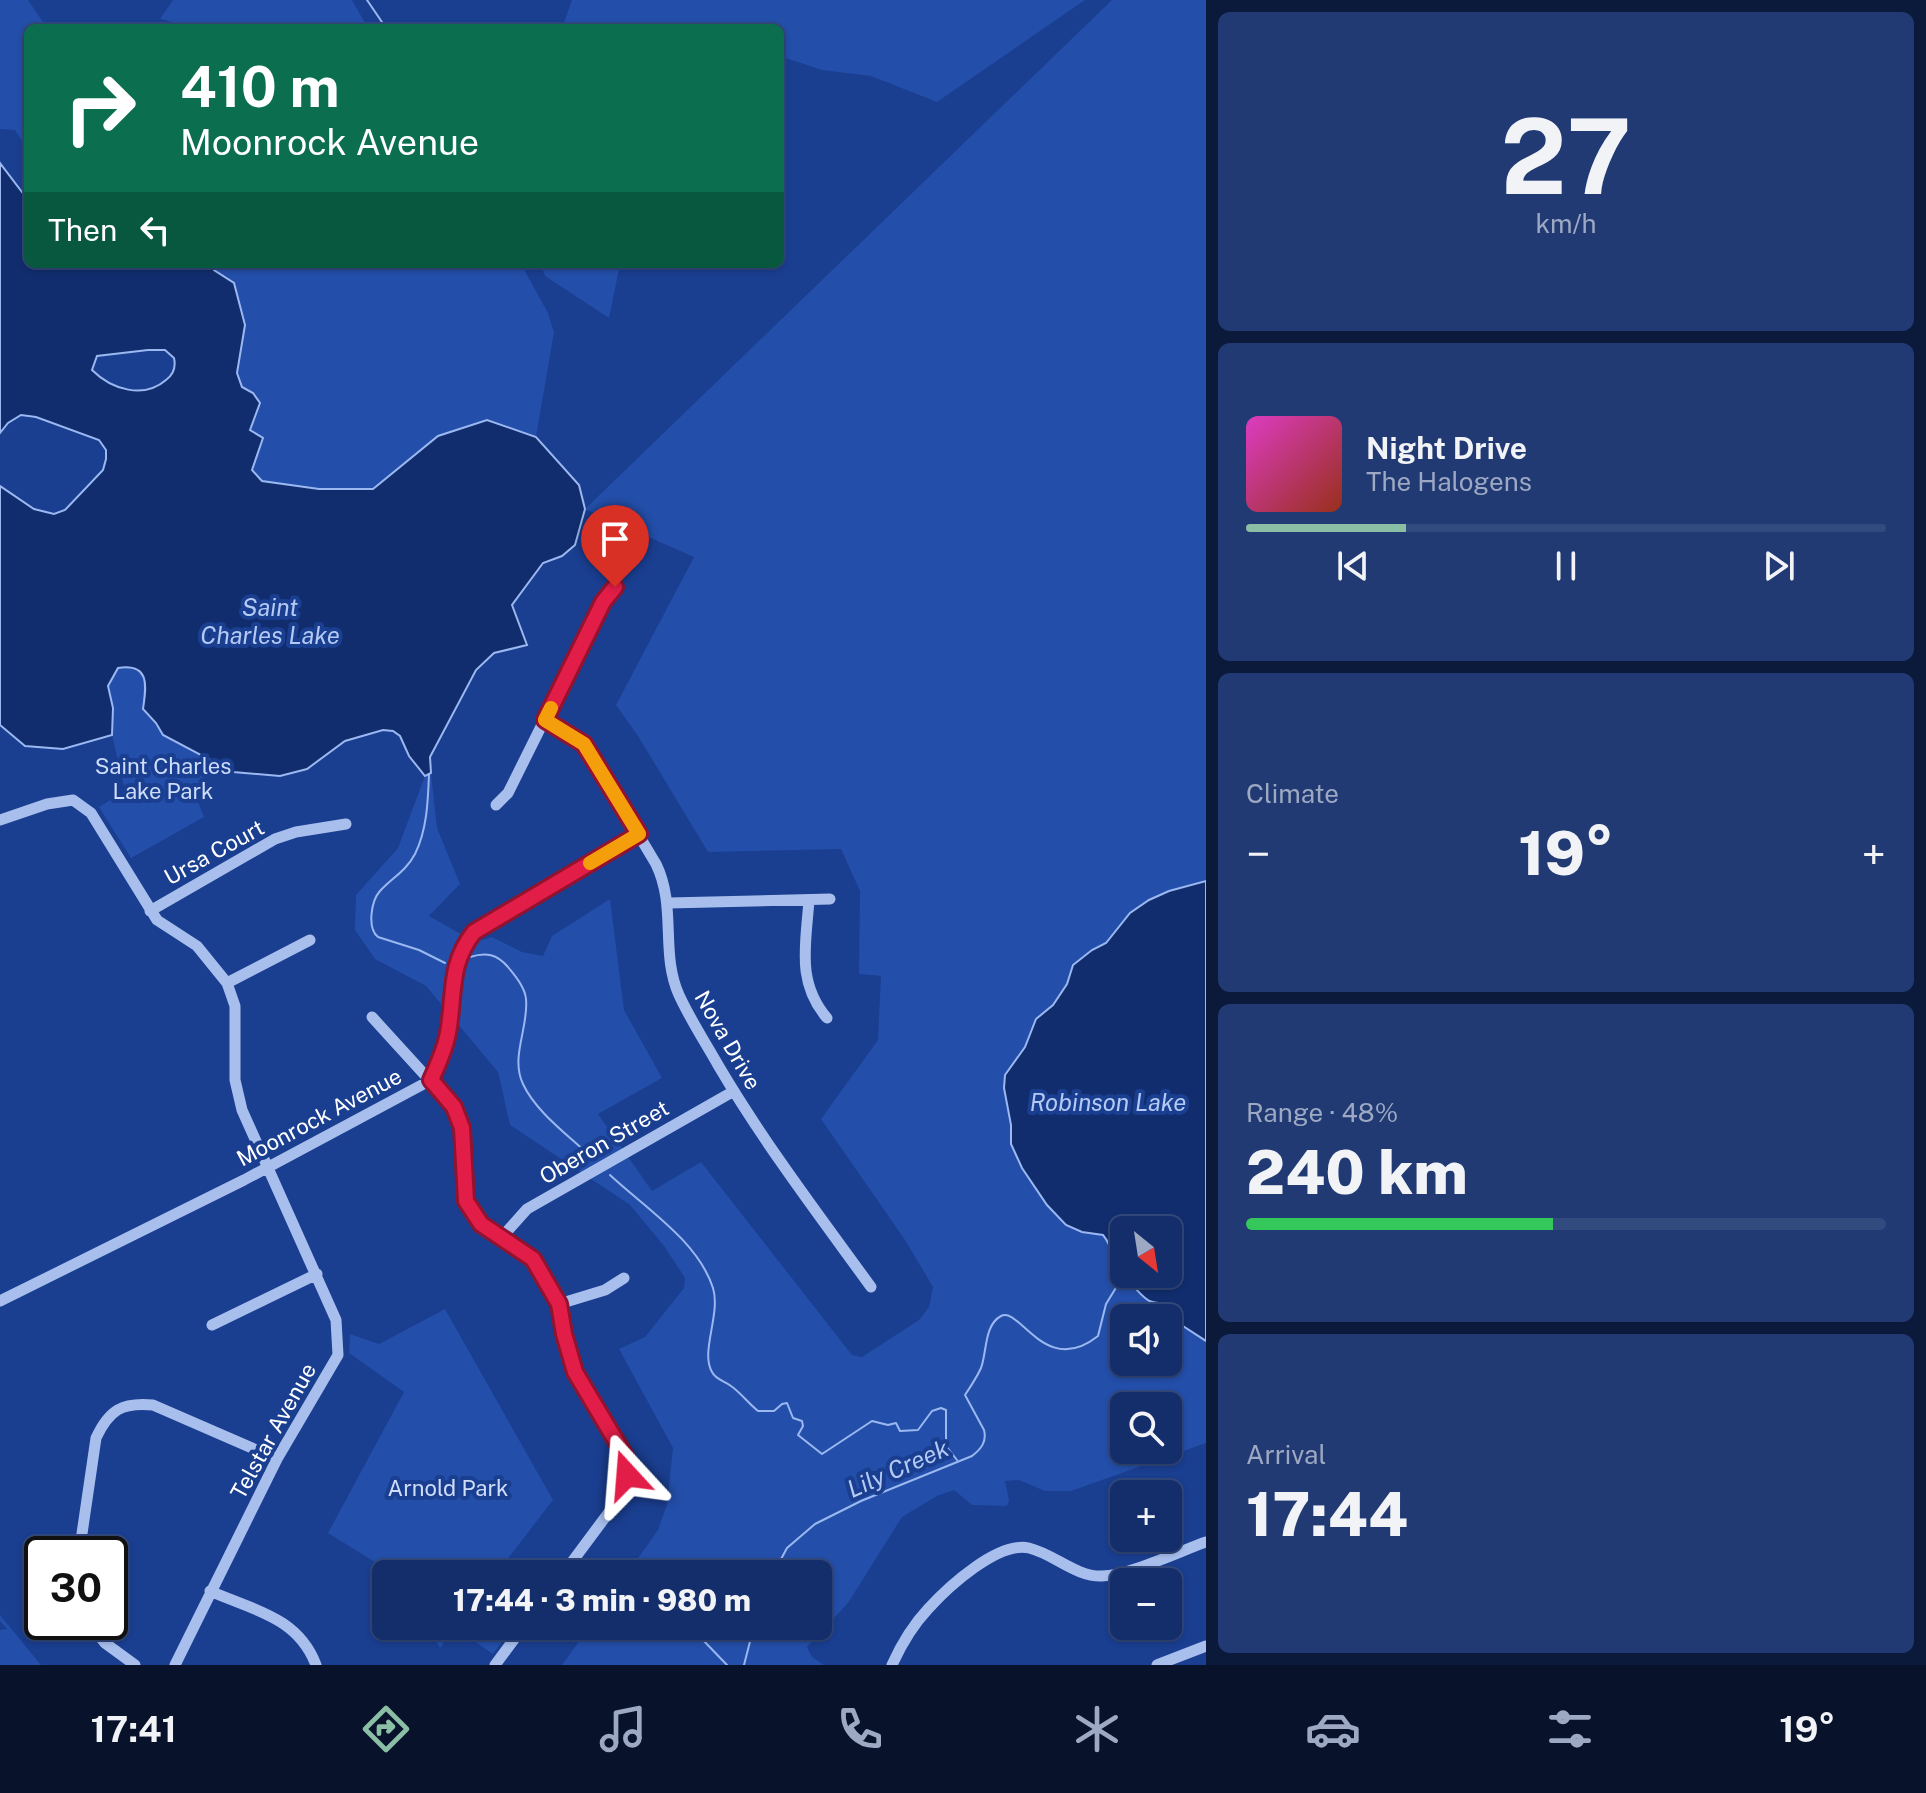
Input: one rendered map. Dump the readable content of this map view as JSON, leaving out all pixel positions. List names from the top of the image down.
{
  "streets": {
    "street": [
      "Ursa Court",
      "Nova Drive",
      "Moonrock Avenue",
      "Oberon Street",
      "Telstar Avenue"
    ]
  },
  "crossings": [
    ["Nova Drive", "Moonrock Avenue"],
    ["Nova Drive", "Oberon Street"],
    ["Moonrock Avenue", "Telstar Avenue"]
  ],
  "water": ["Saint Charles Lake", "Robinson Lake", "Lily Creek"],
  "parks": ["Saint Charles Lake Park", "Arnold Park"],
  "north": "bottom right",
  "page": {
    "tile": [
      ["27", "km/h"],
      "Climate",
      ["Range · 48%", "240 km"],
      ["Arrival", "17:44"]
    ],
    "turn": ["410 m", "Moonrock Avenue"],
    "then": "Then",
    "song": ["Night Drive", "The Halogens"],
    "heat": ["−", "19°", "+"],
    "map_buttons": ["+", "−"],
    "limit": "30",
    "trip": "17:44 · 3 min · 980 m",
    "tabs": ["17:41", "19°"]
  }
}
